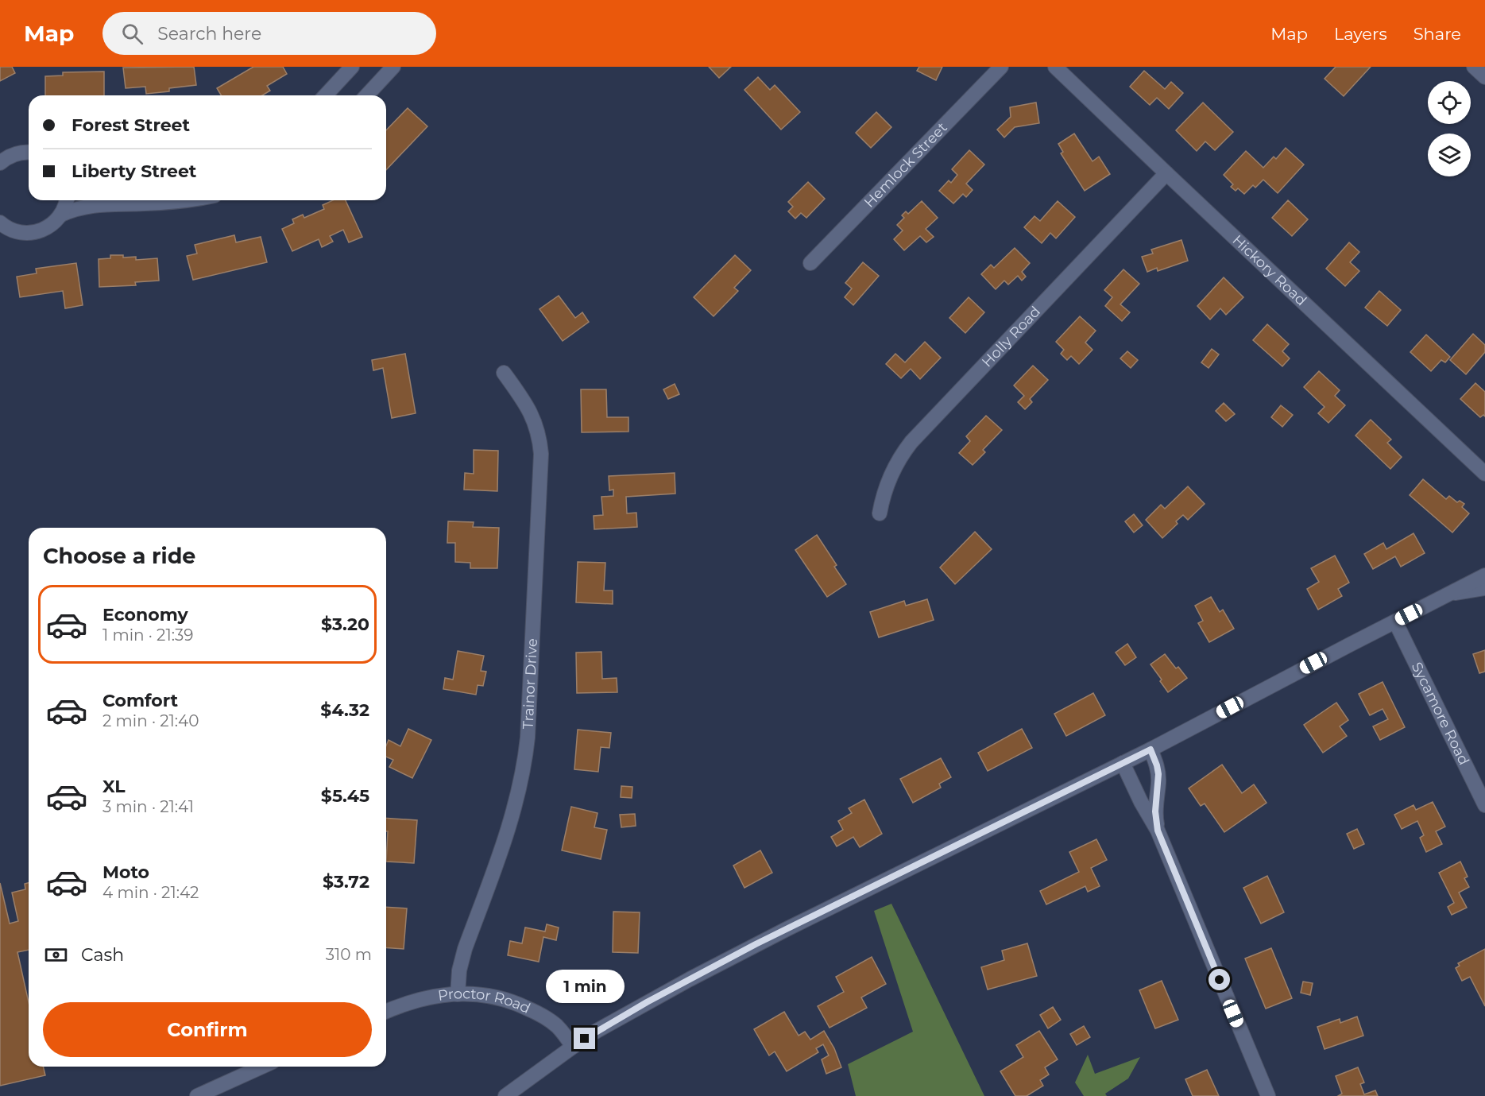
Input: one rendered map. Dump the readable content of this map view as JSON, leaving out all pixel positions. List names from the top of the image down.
{
  "streets": {
    "street": [
      "Hemlock Street",
      "Hickory Road",
      "Holly Road",
      "Trainor Drive",
      "Sycamore Road",
      "Proctor Road"
    ]
  },
  "crossings": [
    ["Hickory Road", "Holly Road"],
    ["Trainor Drive", "Proctor Road"]
  ],
  "page": {
    "header": "Map",
    "search": "Search here",
    "nav": ["Map", "Layers", "Share"],
    "banner": ["Forest Street", "Liberty Street"],
    "heading": "Choose a ride",
    "list": [
      {
        "name": "Economy",
        "note": "1 min · 21:39",
        "value": "$3.20"
      },
      {
        "name": "Comfort",
        "note": "2 min · 21:40",
        "value": "$4.32"
      },
      {
        "name": "XL",
        "note": "3 min · 21:41",
        "value": "$5.45"
      },
      {
        "name": "Moto",
        "note": "4 min · 21:42",
        "value": "$3.72"
      }
    ],
    "pay": ["Cash", "310 m"],
    "bubble": "1 min",
    "buttons": "Confirm"
  }
}
